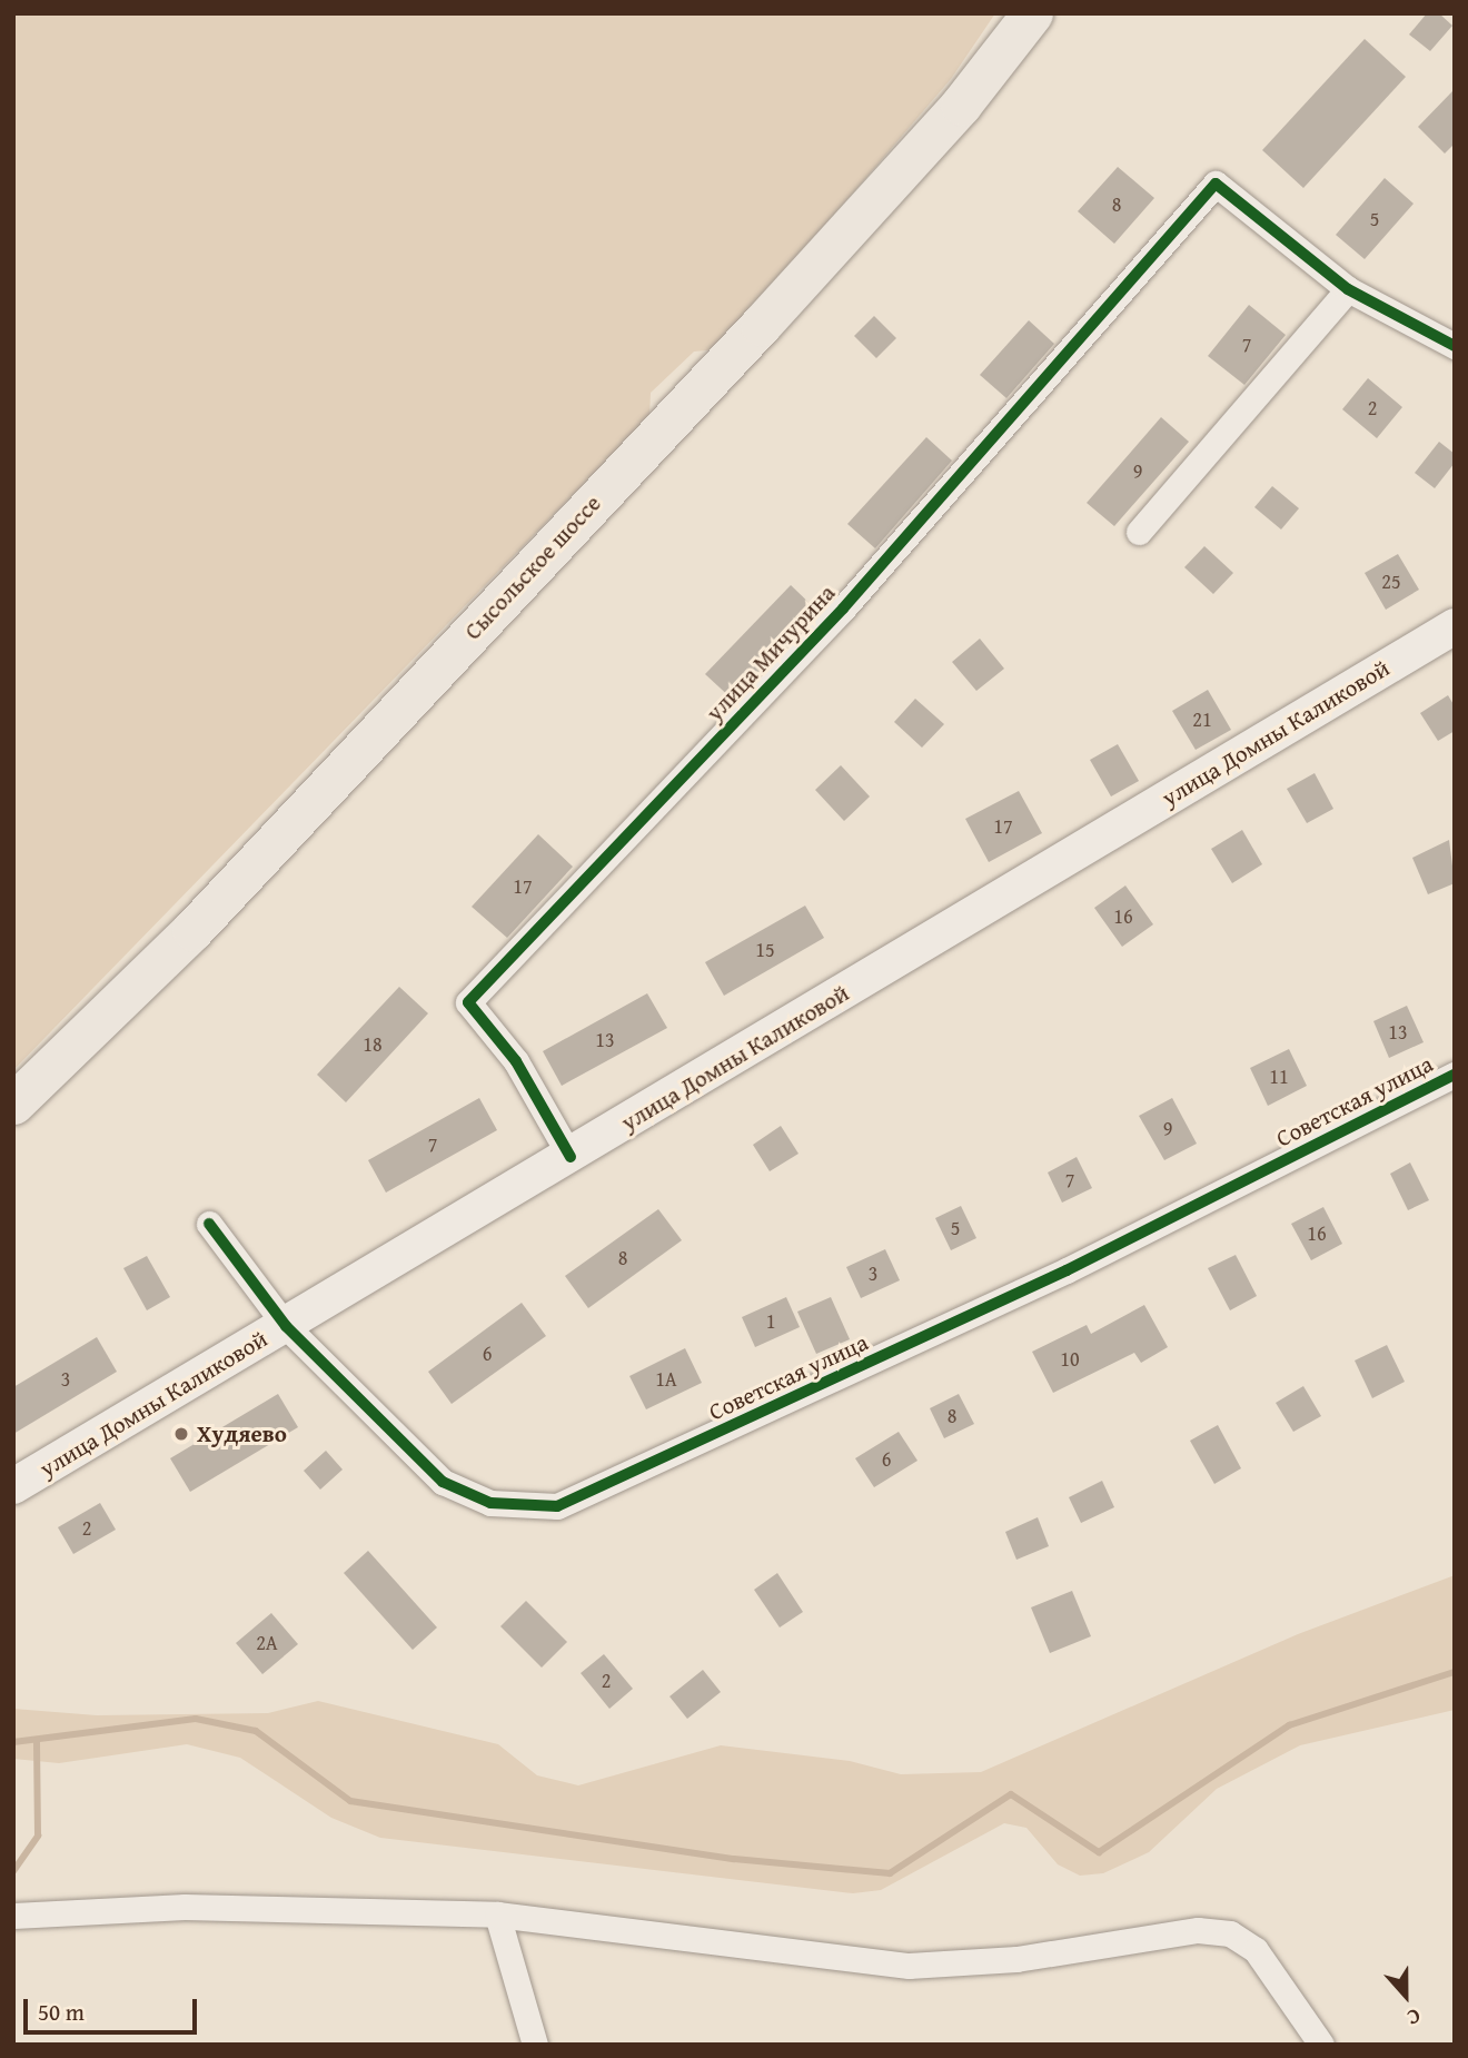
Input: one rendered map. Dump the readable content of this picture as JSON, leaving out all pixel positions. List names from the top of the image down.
{
  "streets": {
    "highway": ["Сысольское шоссе"],
    "main road": ["улица Домны Каликовой"],
    "street": ["улица Мичурина", "Советская улица"]
  },
  "crossings": [
    ["улица Мичурина", "улица Домны Каликовой"],
    ["улица Домны Каликовой", "Советская улица"]
  ],
  "places": ["Худяево"],
  "house_numbers": [
    "8",
    "5",
    "7",
    "2",
    "9",
    "25",
    "21",
    "17",
    "17",
    "16",
    "15",
    "13",
    "13",
    "18",
    "11",
    "9",
    "7",
    "7",
    "5",
    "16",
    "8",
    "3",
    "1",
    "6",
    "10",
    "3",
    "1А",
    "8",
    "6",
    "2",
    "2А",
    "2"
  ],
  "scale_bar": "50 m",
  "north": "bottom"
}
